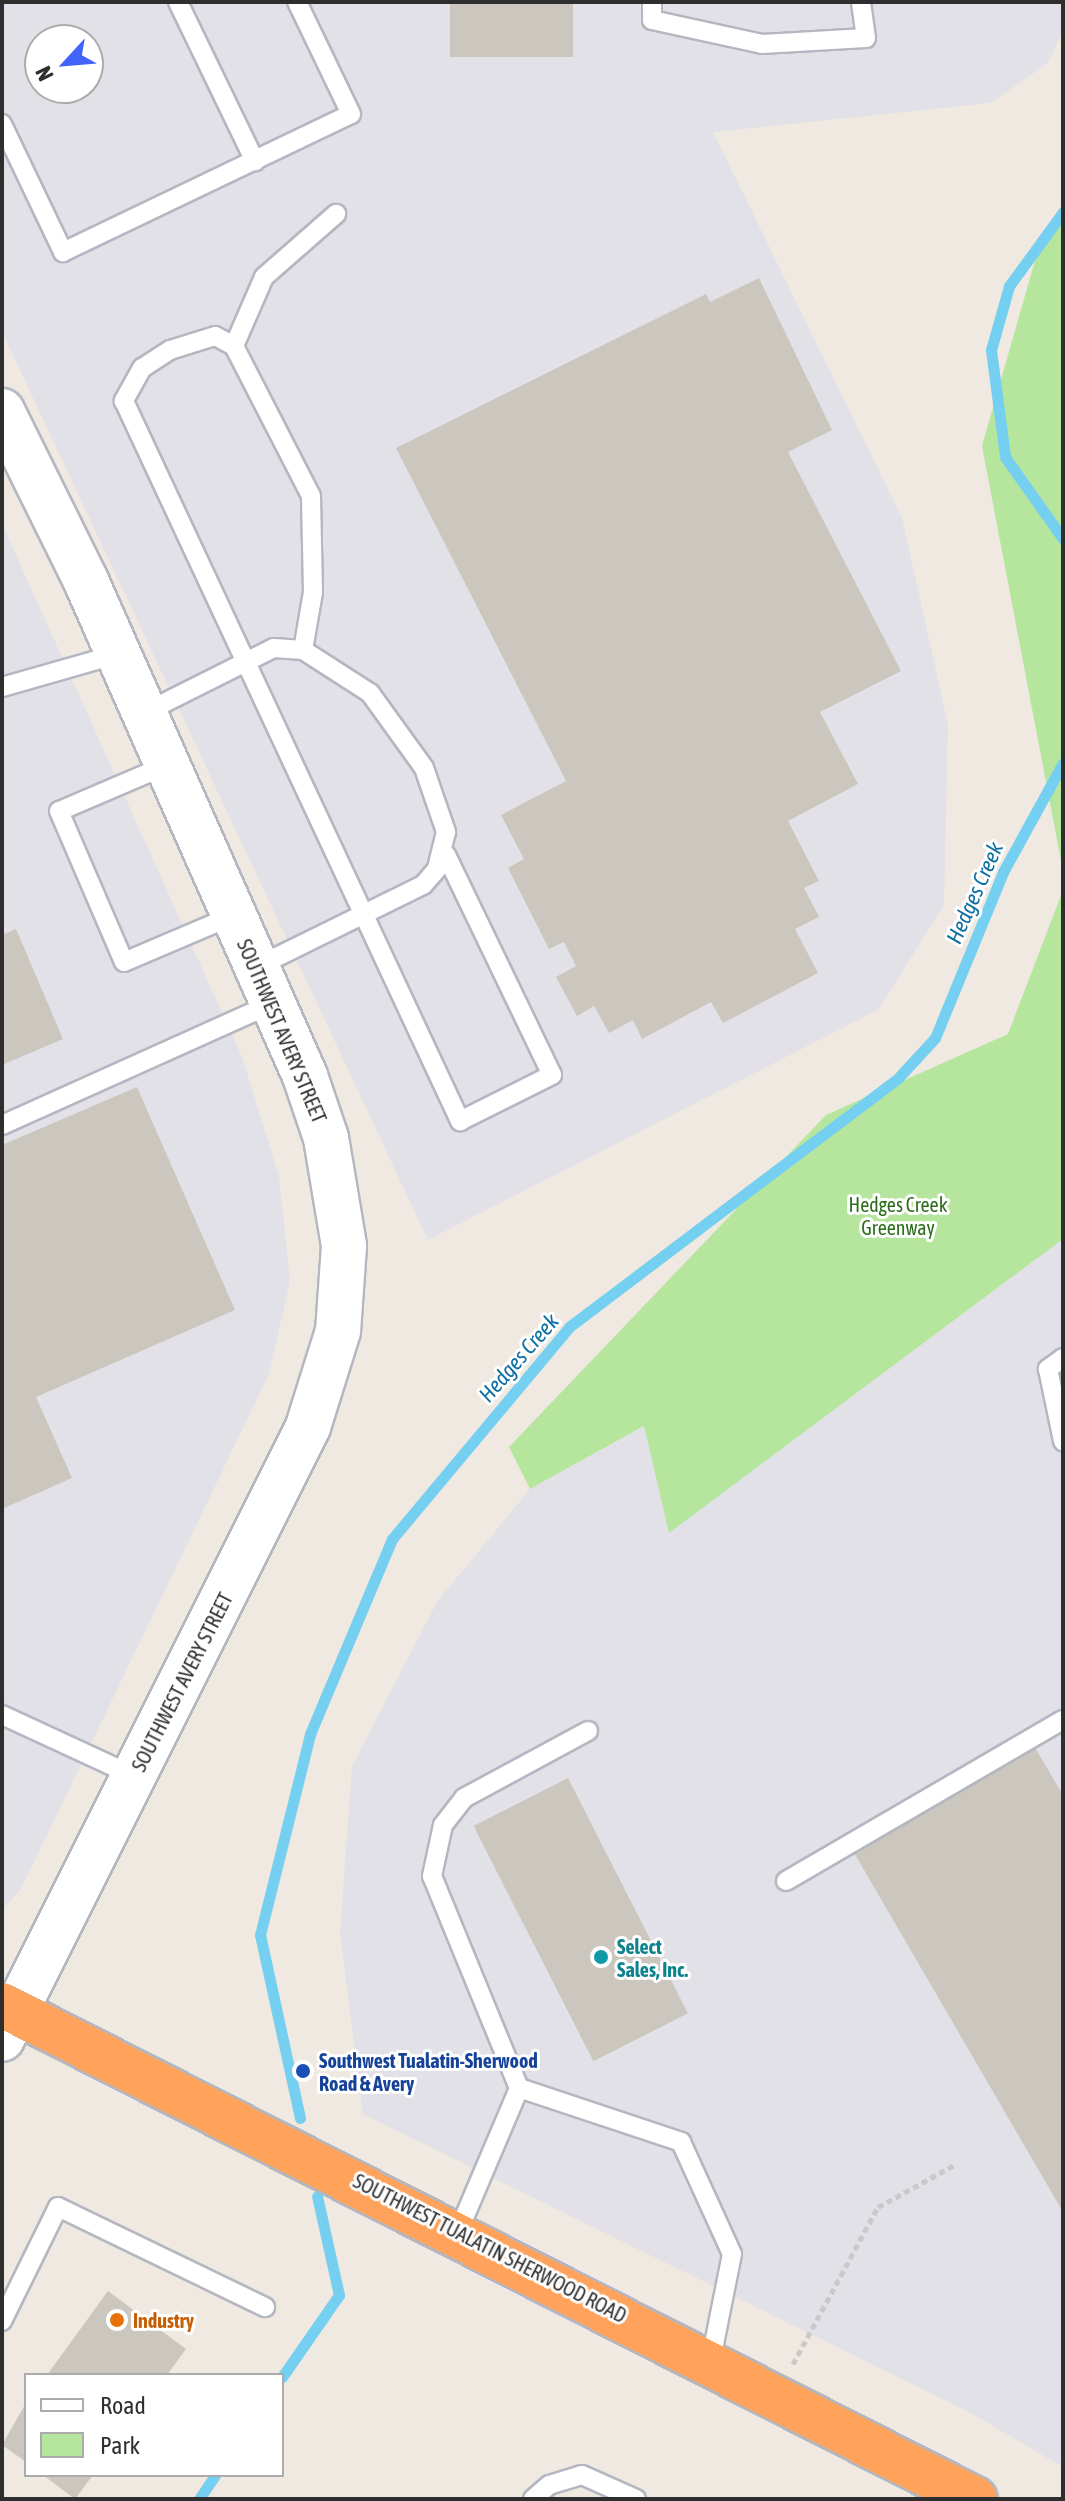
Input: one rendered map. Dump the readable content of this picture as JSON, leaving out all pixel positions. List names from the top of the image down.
{
  "streets": {
    "highway": ["SOUTHWEST TUALATIN SHERWOOD ROAD"],
    "main road": ["SOUTHWEST AVERY STREET"]
  },
  "crossings": [
    ["SOUTHWEST AVERY STREET", "SOUTHWEST TUALATIN SHERWOOD ROAD"]
  ],
  "water": ["Hedges Creek"],
  "parks": ["Hedges Creek Greenway"],
  "places": ["Select Sales, Inc.", "Southwest Tualatin-Sherwood Road & Avery", "Industry"],
  "legend": ["Road", "Park"],
  "north": "bottom left"
}
